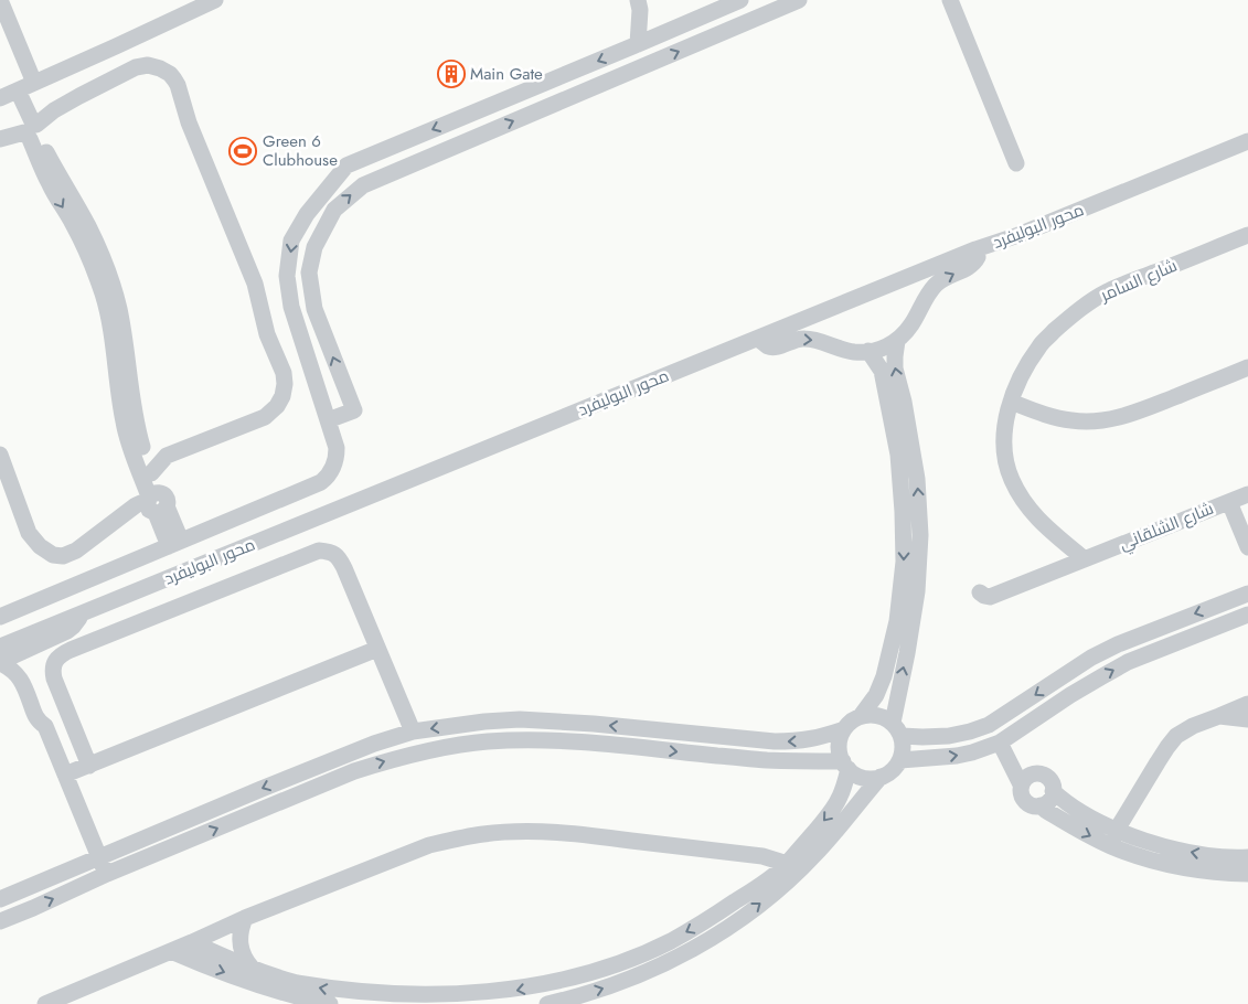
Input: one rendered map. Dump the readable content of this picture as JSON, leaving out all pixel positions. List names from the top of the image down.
{
  "streets": {
    "street": ["محور البوليفرد", "شارع السامر", "شارع الشلقاني"]
  },
  "places": {
    "building": ["Main Gate"],
    "sports": ["Green 6 Clubhouse"]
  }
}
